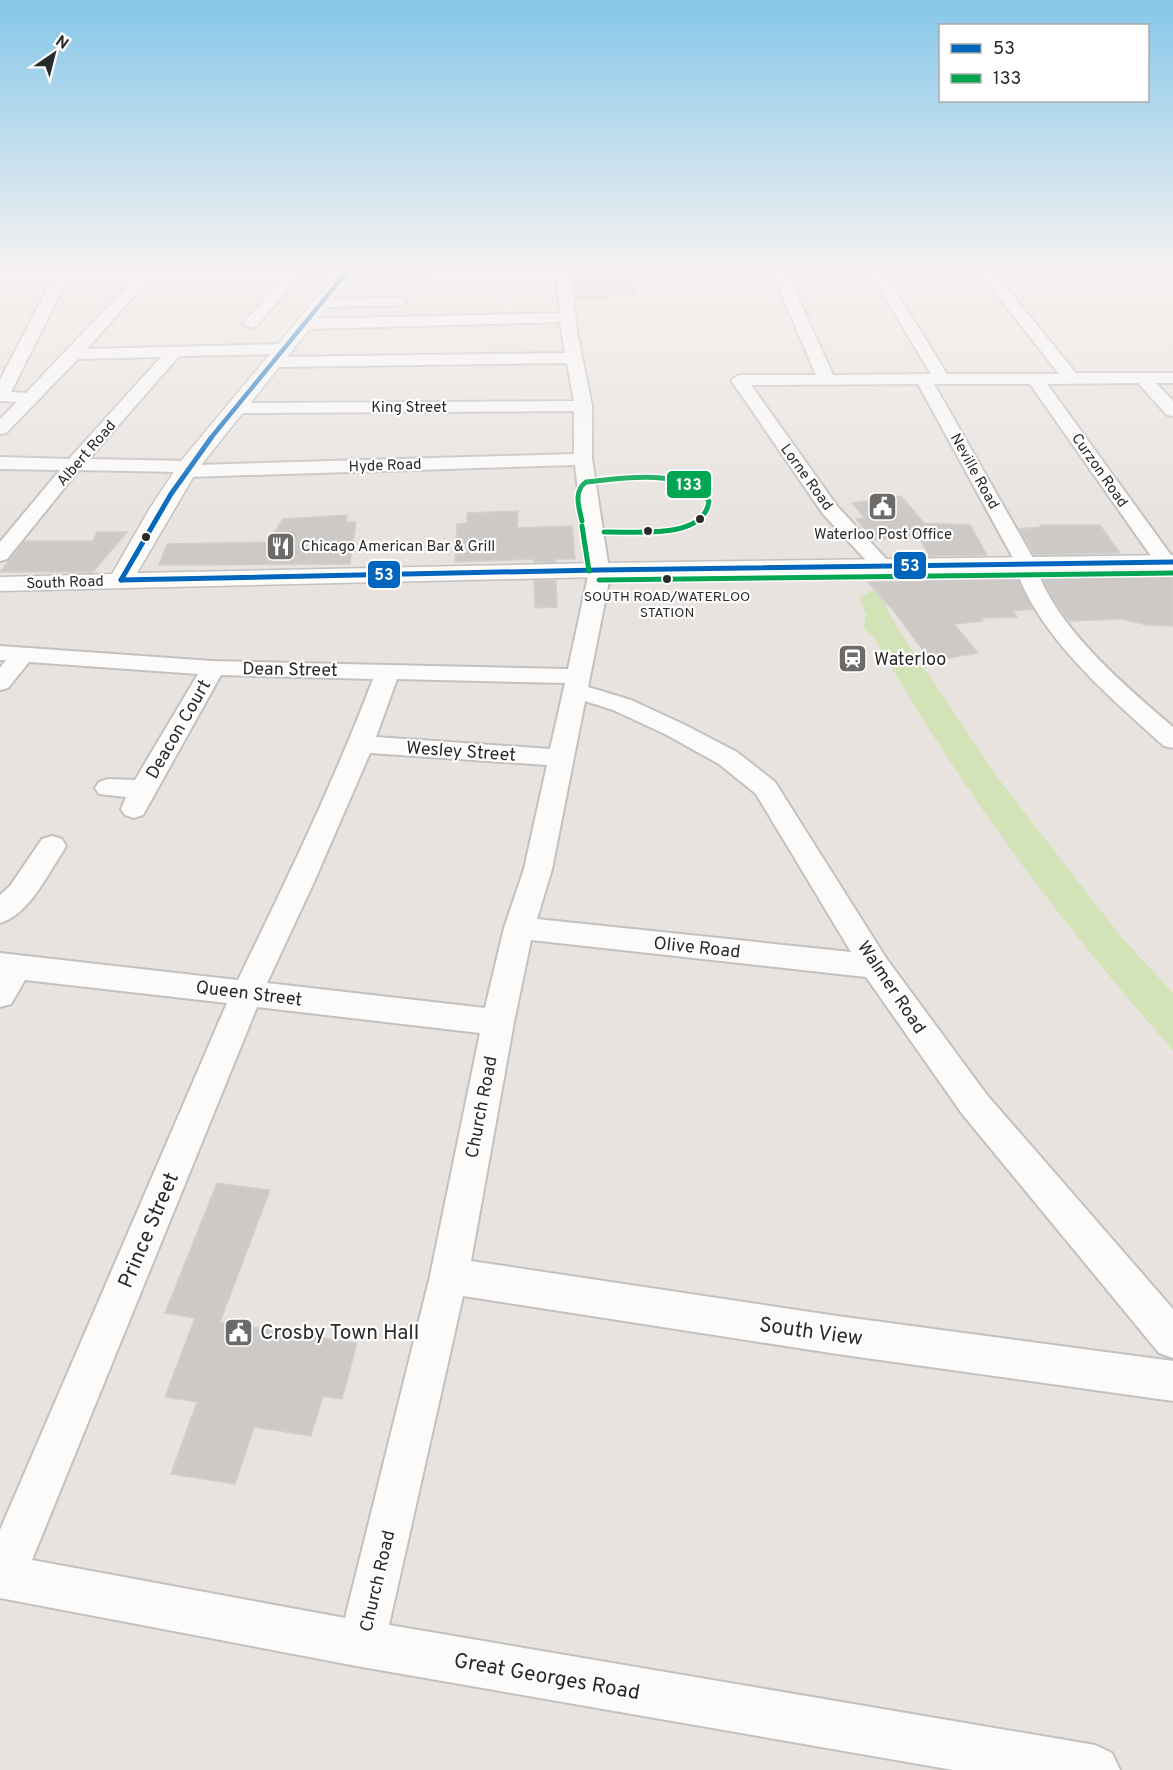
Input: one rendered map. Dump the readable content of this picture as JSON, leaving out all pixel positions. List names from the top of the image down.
{
  "streets": {
    "street": [
      "King Street",
      "Albert Road",
      "Hyde Road",
      "Curzon Road",
      "Neville Road",
      "Lorne Road",
      "South Road",
      "Dean Street",
      "Deacon Court",
      "Wesley Street",
      "Olive Road",
      "Walmer Road",
      "Queen Street",
      "Church Road",
      "Prince Street",
      "South View",
      "Great Georges Road"
    ]
  },
  "crossings": [
    ["King Street", "Church Road"],
    ["Albert Road", "Hyde Road"],
    ["Hyde Road", "Church Road"],
    ["Curzon Road", "South Road"],
    ["Neville Road", "South Road"],
    ["Lorne Road", "South Road"],
    ["South Road", "Church Road"],
    ["Dean Street", "Deacon Court"],
    ["Dean Street", "Walmer Road"],
    ["Dean Street", "Church Road"],
    ["Wesley Street", "Church Road"],
    ["Wesley Street", "Prince Street"],
    ["Olive Road", "Walmer Road"],
    ["Olive Road", "Church Road"],
    ["Walmer Road", "Church Road"],
    ["Queen Street", "Church Road"],
    ["Queen Street", "Prince Street"],
    ["Church Road", "South View"],
    ["Church Road", "Great Georges Road"],
    ["Prince Street", "Great Georges Road"]
  ],
  "places": {
    "public building": ["Waterloo Post Office", "Crosby Town Hall"],
    "restaurant": ["Chicago American Bar & Grill"],
    "other": ["SOUTH ROAD/WATERLOO STATION"],
    "station": ["Waterloo"]
  },
  "lines": ["transit line 53", "transit line 133"],
  "legend": ["53", "133"],
  "north": "top right"
}
